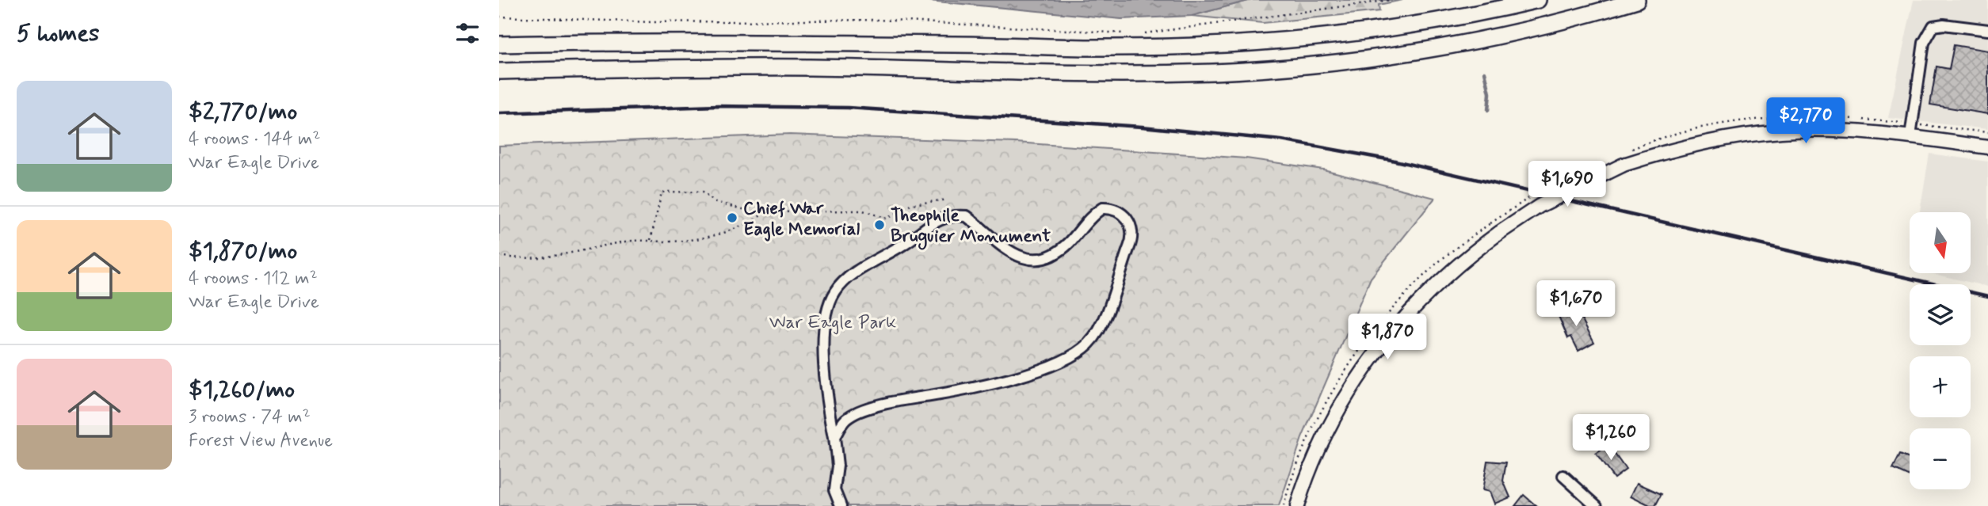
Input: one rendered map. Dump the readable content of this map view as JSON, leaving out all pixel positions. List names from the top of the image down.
{
  "parks": ["War Eagle Park"],
  "places": ["Chief War Eagle Memorial", "Theophile Bruguier Monument"],
  "north": "bottom",
  "page": {
    "heading": "5 homes",
    "list": [
      {
        "name": "$2,770/mo",
        "note": "4 rooms · 144 m² · War Eagle Drive"
      },
      {
        "name": "$1,870/mo",
        "note": "4 rooms · 112 m² · War Eagle Drive"
      },
      {
        "name": "$1,260/mo",
        "note": "3 rooms · 74 m² · Forest View Avenue"
      }
    ],
    "price": [
      "$2,770",
      "$1,690",
      "$1,670",
      "$1,870",
      "$1,260"
    ],
    "map_buttons": ["+", "−"]
  }
}
